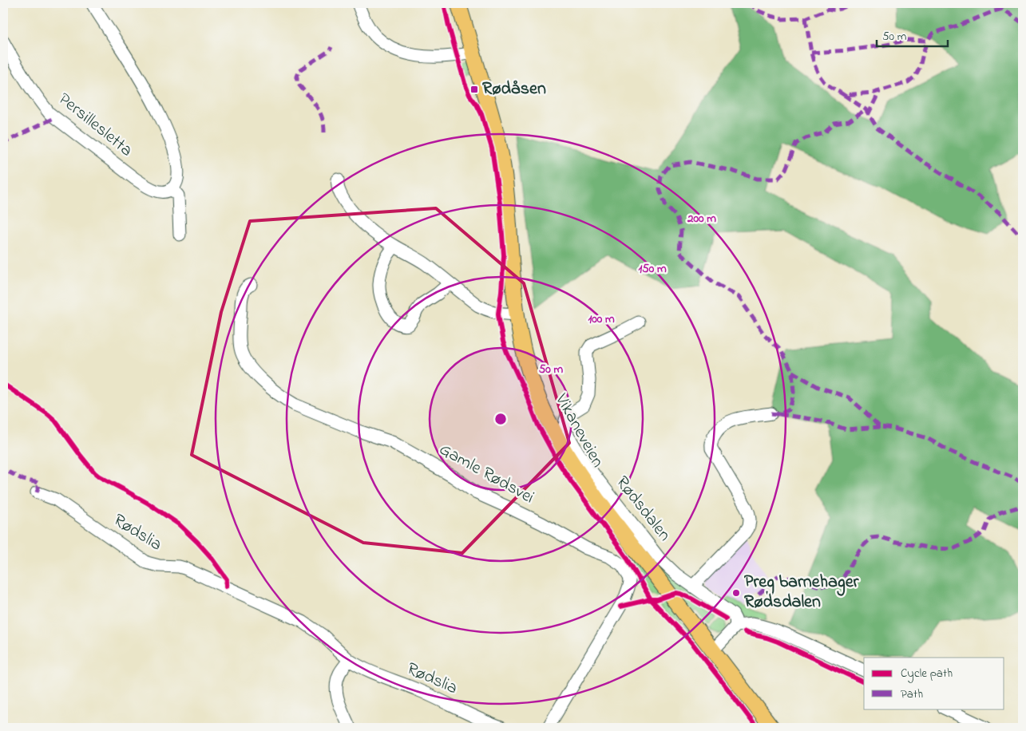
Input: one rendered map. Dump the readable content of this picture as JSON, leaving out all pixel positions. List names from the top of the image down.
{
  "streets": {
    "main road": ["Vikaneveien"],
    "street": [
      "Persillesletta",
      "Gamle Rødsvei",
      "Rødsdalen",
      "Rødslia"
    ]
  },
  "places": {
    "transit": ["Rødåsen"],
    "other": ["Preg barnehager Rødsdalen"]
  },
  "legend": ["Cycle path", "Path"],
  "scale_bar": "50 m",
  "rings": [
    "200 m",
    "150 m",
    "100 m",
    "50 m"
  ]
}
